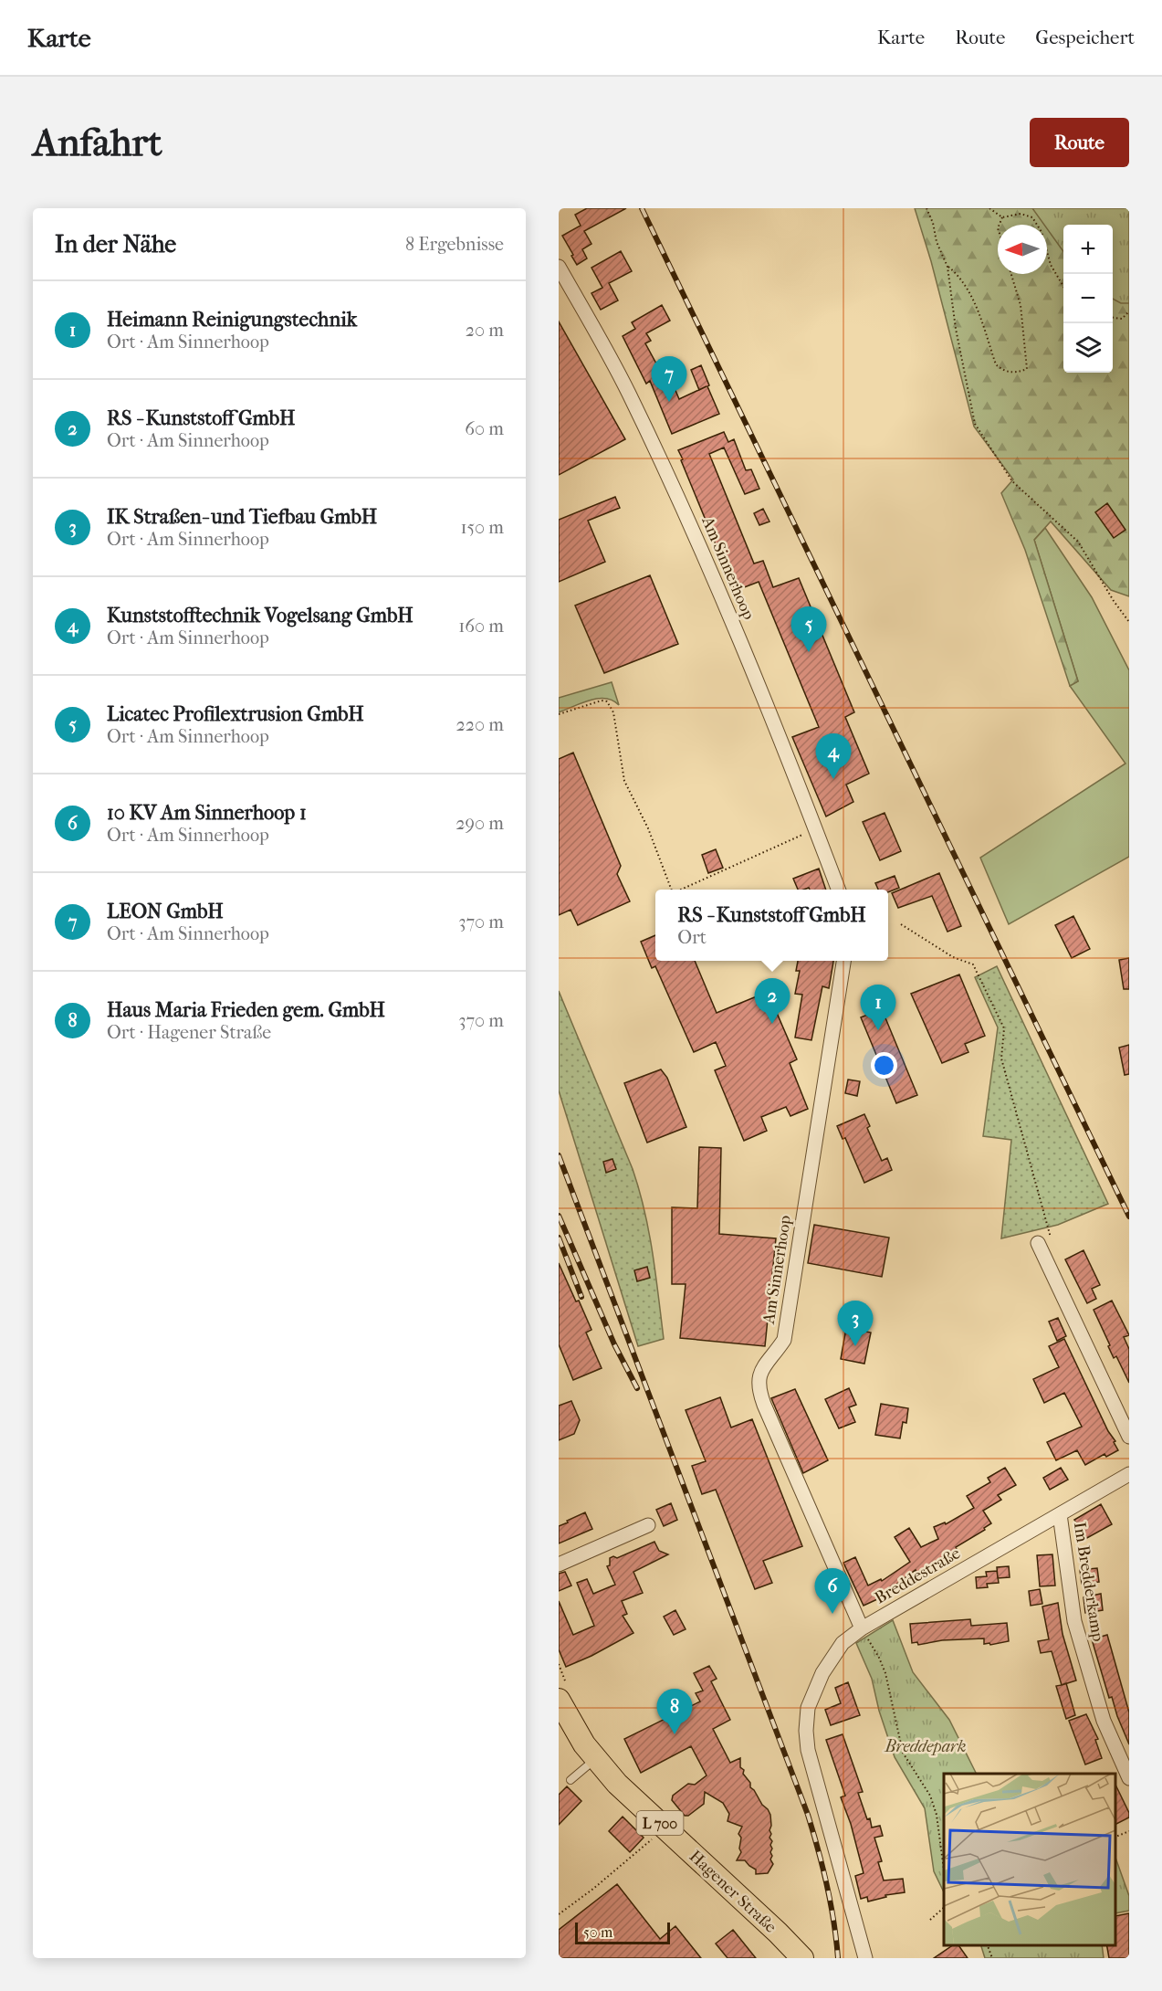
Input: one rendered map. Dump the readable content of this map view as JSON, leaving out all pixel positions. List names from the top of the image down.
{
  "streets": {
    "main road": ["L 700", "Hagener Straße"],
    "street": ["Am Sinnerhoop", "Breddestraße", "Im Bredderkamp"]
  },
  "crossings": [
    ["Am Sinnerhoop", "Breddestraße"],
    ["Breddestraße", "Im Bredderkamp"]
  ],
  "parks": ["Breddepark"],
  "scale_bar": "50 m",
  "north": "left",
  "page": {
    "header": "Karte",
    "nav": ["Karte", "Route", "Gespeichert"],
    "buttons": "Route",
    "title": "Anfahrt",
    "heading": ["In der Nähe", "8 Ergebnisse"],
    "map_buttons": ["+", "−"],
    "list": [
      {
        "mark": "1",
        "name": "Heimann Reinigungstechnik",
        "note": "Ort · Am Sinnerhoop",
        "value": "20 m"
      },
      {
        "mark": "2",
        "name": "RS - Kunststoff GmbH",
        "note": "Ort · Am Sinnerhoop",
        "value": "60 m"
      },
      {
        "mark": "3",
        "name": "IK Straßen- und Tiefbau GmbH",
        "note": "Ort · Am Sinnerhoop",
        "value": "150 m"
      },
      {
        "mark": "4",
        "name": "Kunststofftechnik Vogelsang GmbH",
        "note": "Ort · Am Sinnerhoop",
        "value": "160 m"
      },
      {
        "mark": "5",
        "name": "Licatec Profilextrusion GmbH",
        "note": "Ort · Am Sinnerhoop",
        "value": "220 m"
      },
      {
        "mark": "6",
        "name": "10 KV Am Sinnerhoop 1",
        "note": "Ort · Am Sinnerhoop",
        "value": "290 m"
      },
      {
        "mark": "7",
        "name": "LEON GmbH",
        "note": "Ort · Am Sinnerhoop",
        "value": "370 m"
      },
      {
        "mark": "8",
        "name": "Haus Maria Frieden gem. GmbH",
        "note": "Ort · Hagener Straße",
        "value": "370 m"
      }
    ],
    "pins": [
      "7",
      "5",
      "4",
      "2",
      "1",
      "3",
      "6",
      "8"
    ],
    "popup": ["RS - Kunststoff GmbH", "Ort"],
    "scale": "50 m"
  }
}
